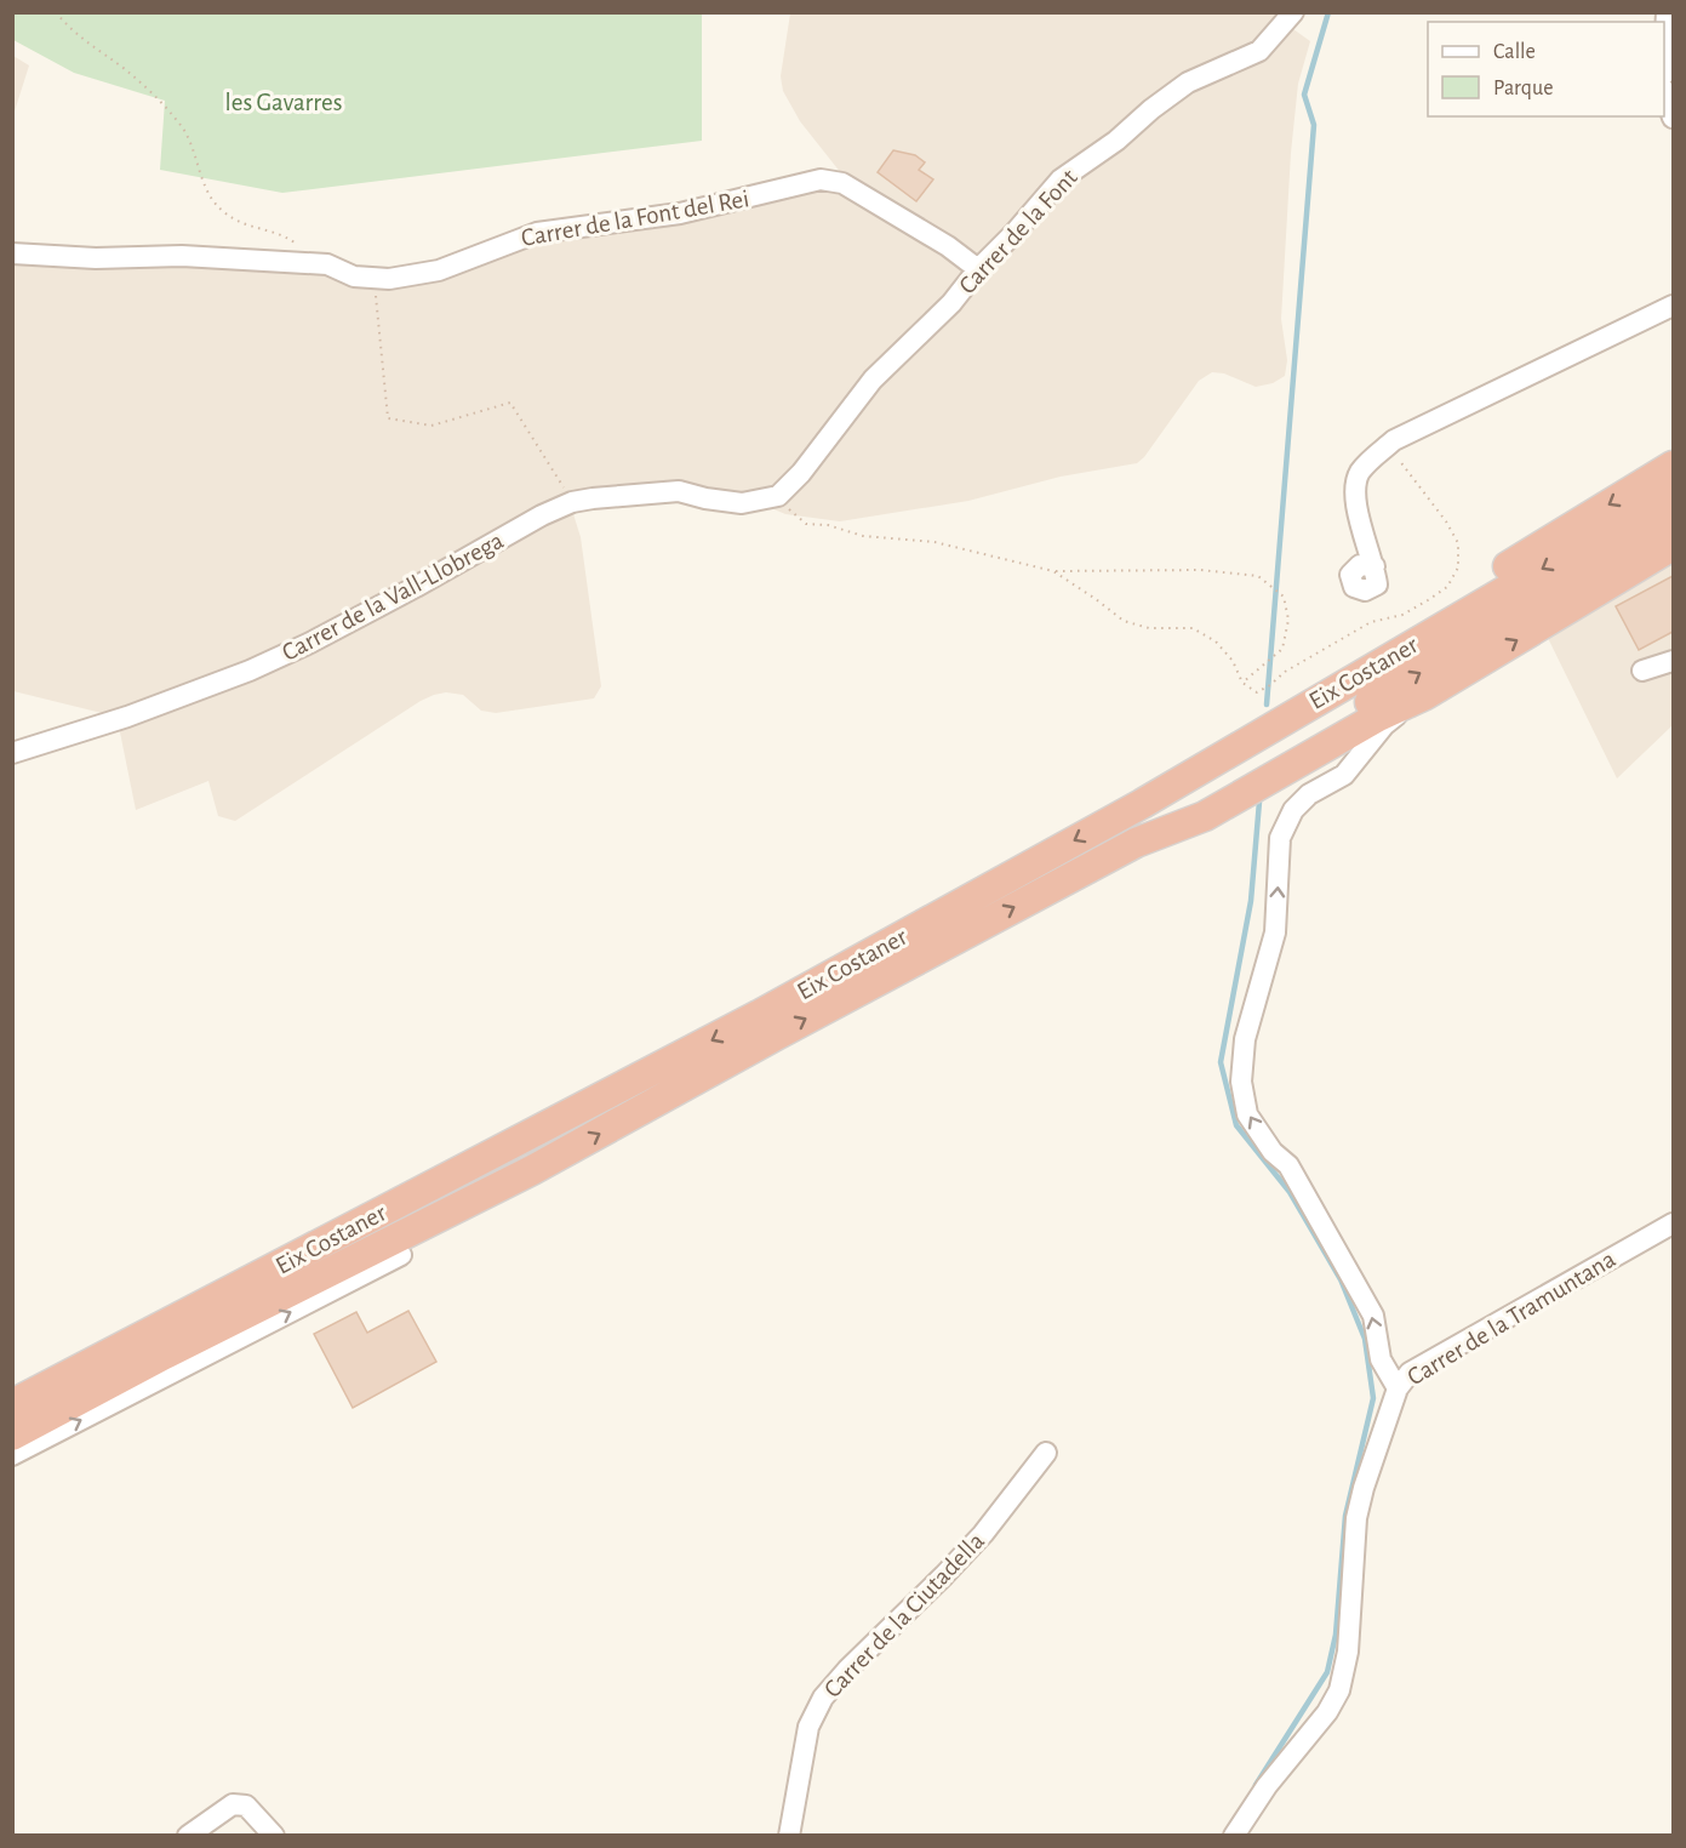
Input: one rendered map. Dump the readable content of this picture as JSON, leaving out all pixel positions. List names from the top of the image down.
{
  "streets": {
    "highway": ["Eix Costaner"],
    "street": [
      "Carrer de la Font del Rei",
      "Carrer de la Font",
      "Carrer de la Vall-Llobrega",
      "Carrer de la Tramuntana",
      "Carrer de la Ciutadella"
    ]
  },
  "crossings": [
    ["Carrer de la Font del Rei", "Carrer de la Font"],
    ["Carrer de la Font", "Carrer de la Vall-Llobrega"]
  ],
  "parks": ["les Gavarres"],
  "legend": ["Calle", "Parque"]
}
